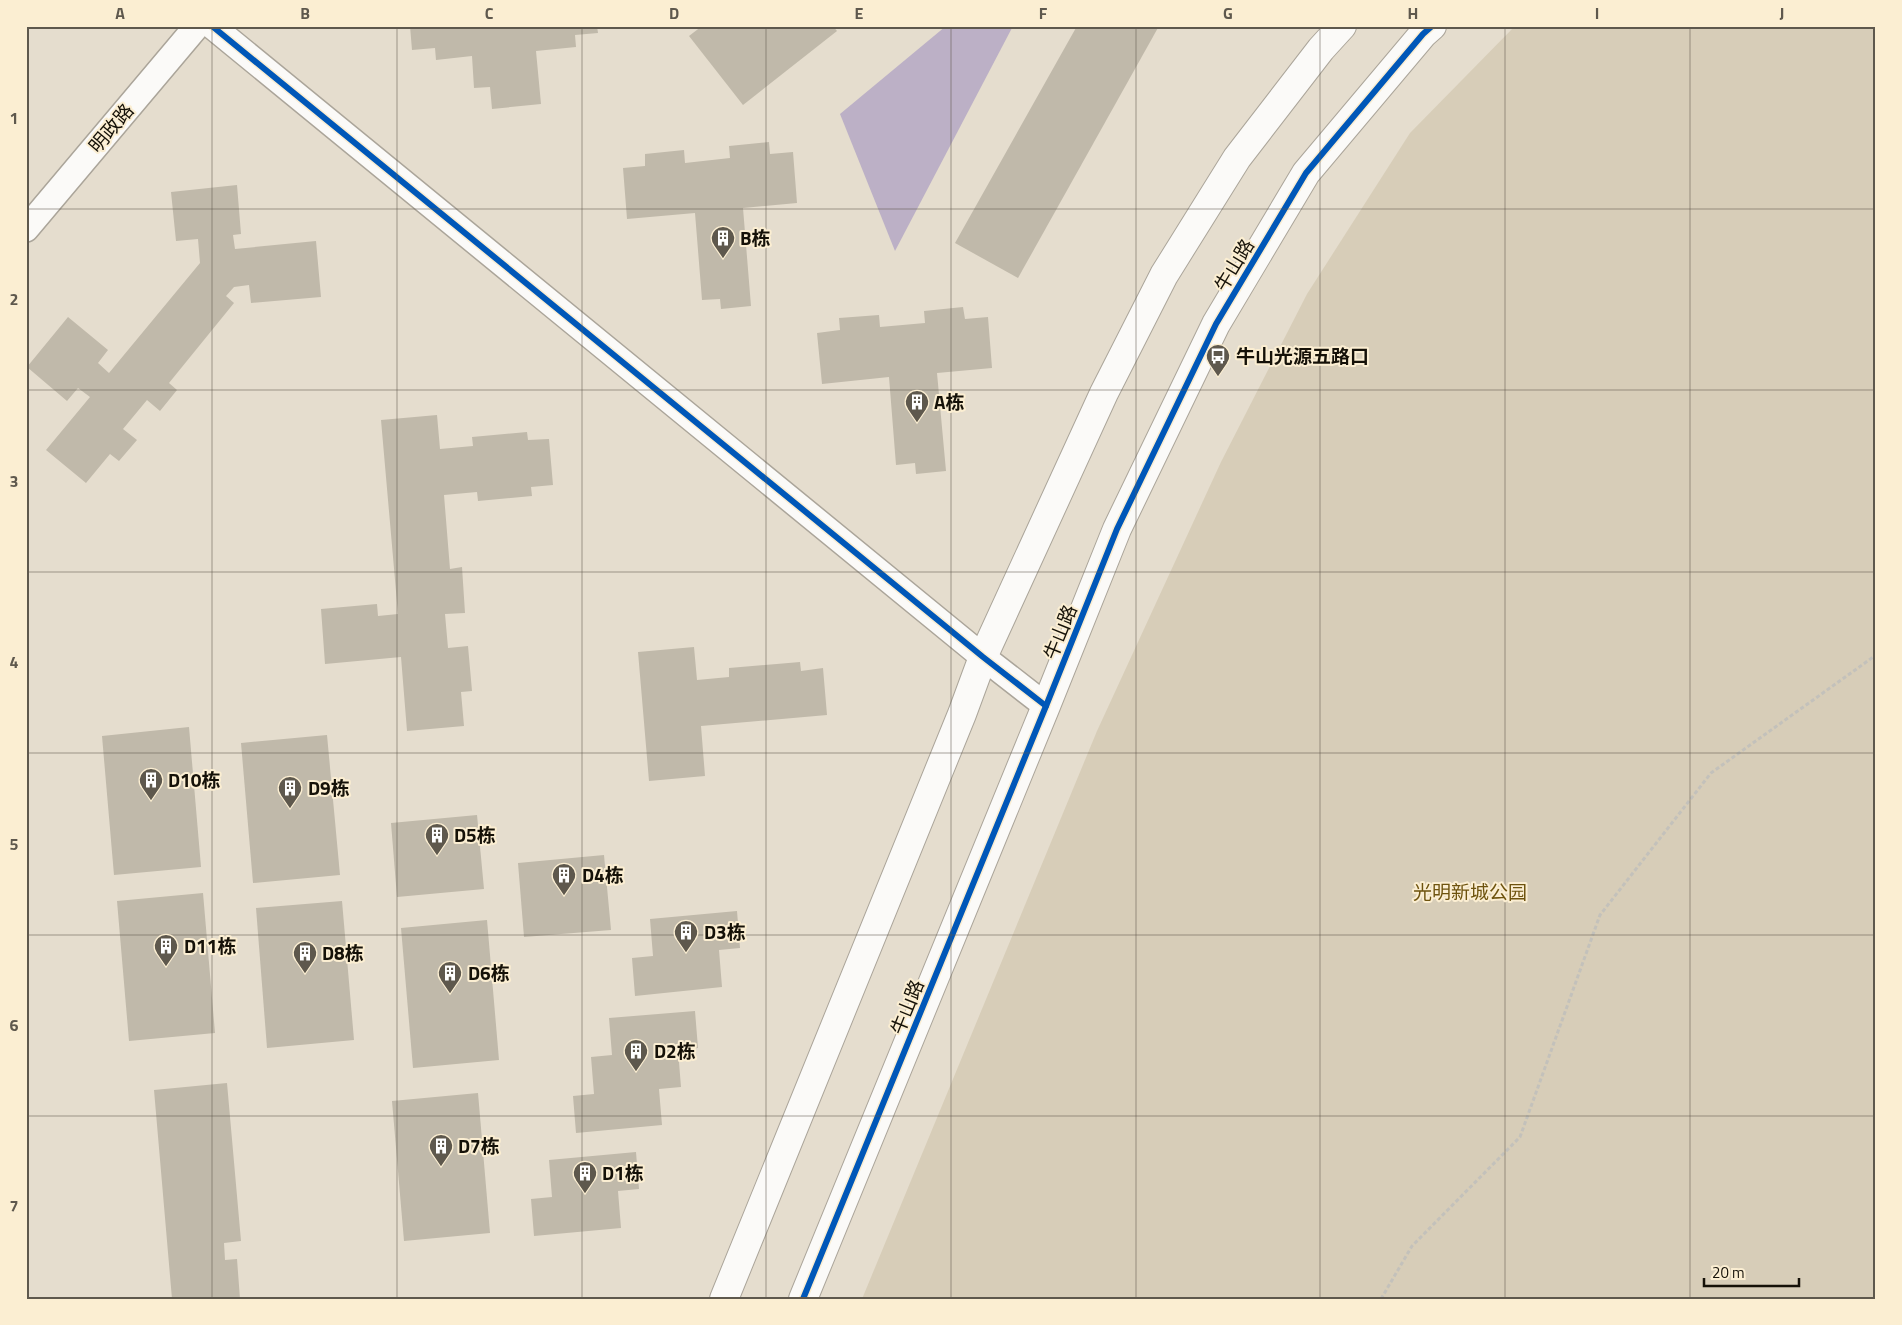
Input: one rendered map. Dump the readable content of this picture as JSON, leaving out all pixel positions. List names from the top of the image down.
{
  "streets": {
    "street": ["明政路", "牛山路"]
  },
  "parks": ["光明新城公园"],
  "places": {
    "building": [
      "B栋",
      "A栋",
      "D10栋",
      "D9栋",
      "D5栋",
      "D4栋",
      "D3栋",
      "D11栋",
      "D8栋",
      "D6栋",
      "D2栋",
      "D7栋",
      "D1栋"
    ],
    "bus stop": ["牛山光源五路口"]
  },
  "scale_bar": "20 m",
  "grid": {
    "columns": [
      "A",
      "B",
      "C",
      "D",
      "E",
      "F",
      "G",
      "H",
      "I",
      "J"
    ],
    "rows": [
      "1",
      "2",
      "3",
      "4",
      "5",
      "6",
      "7"
    ]
  }
}
